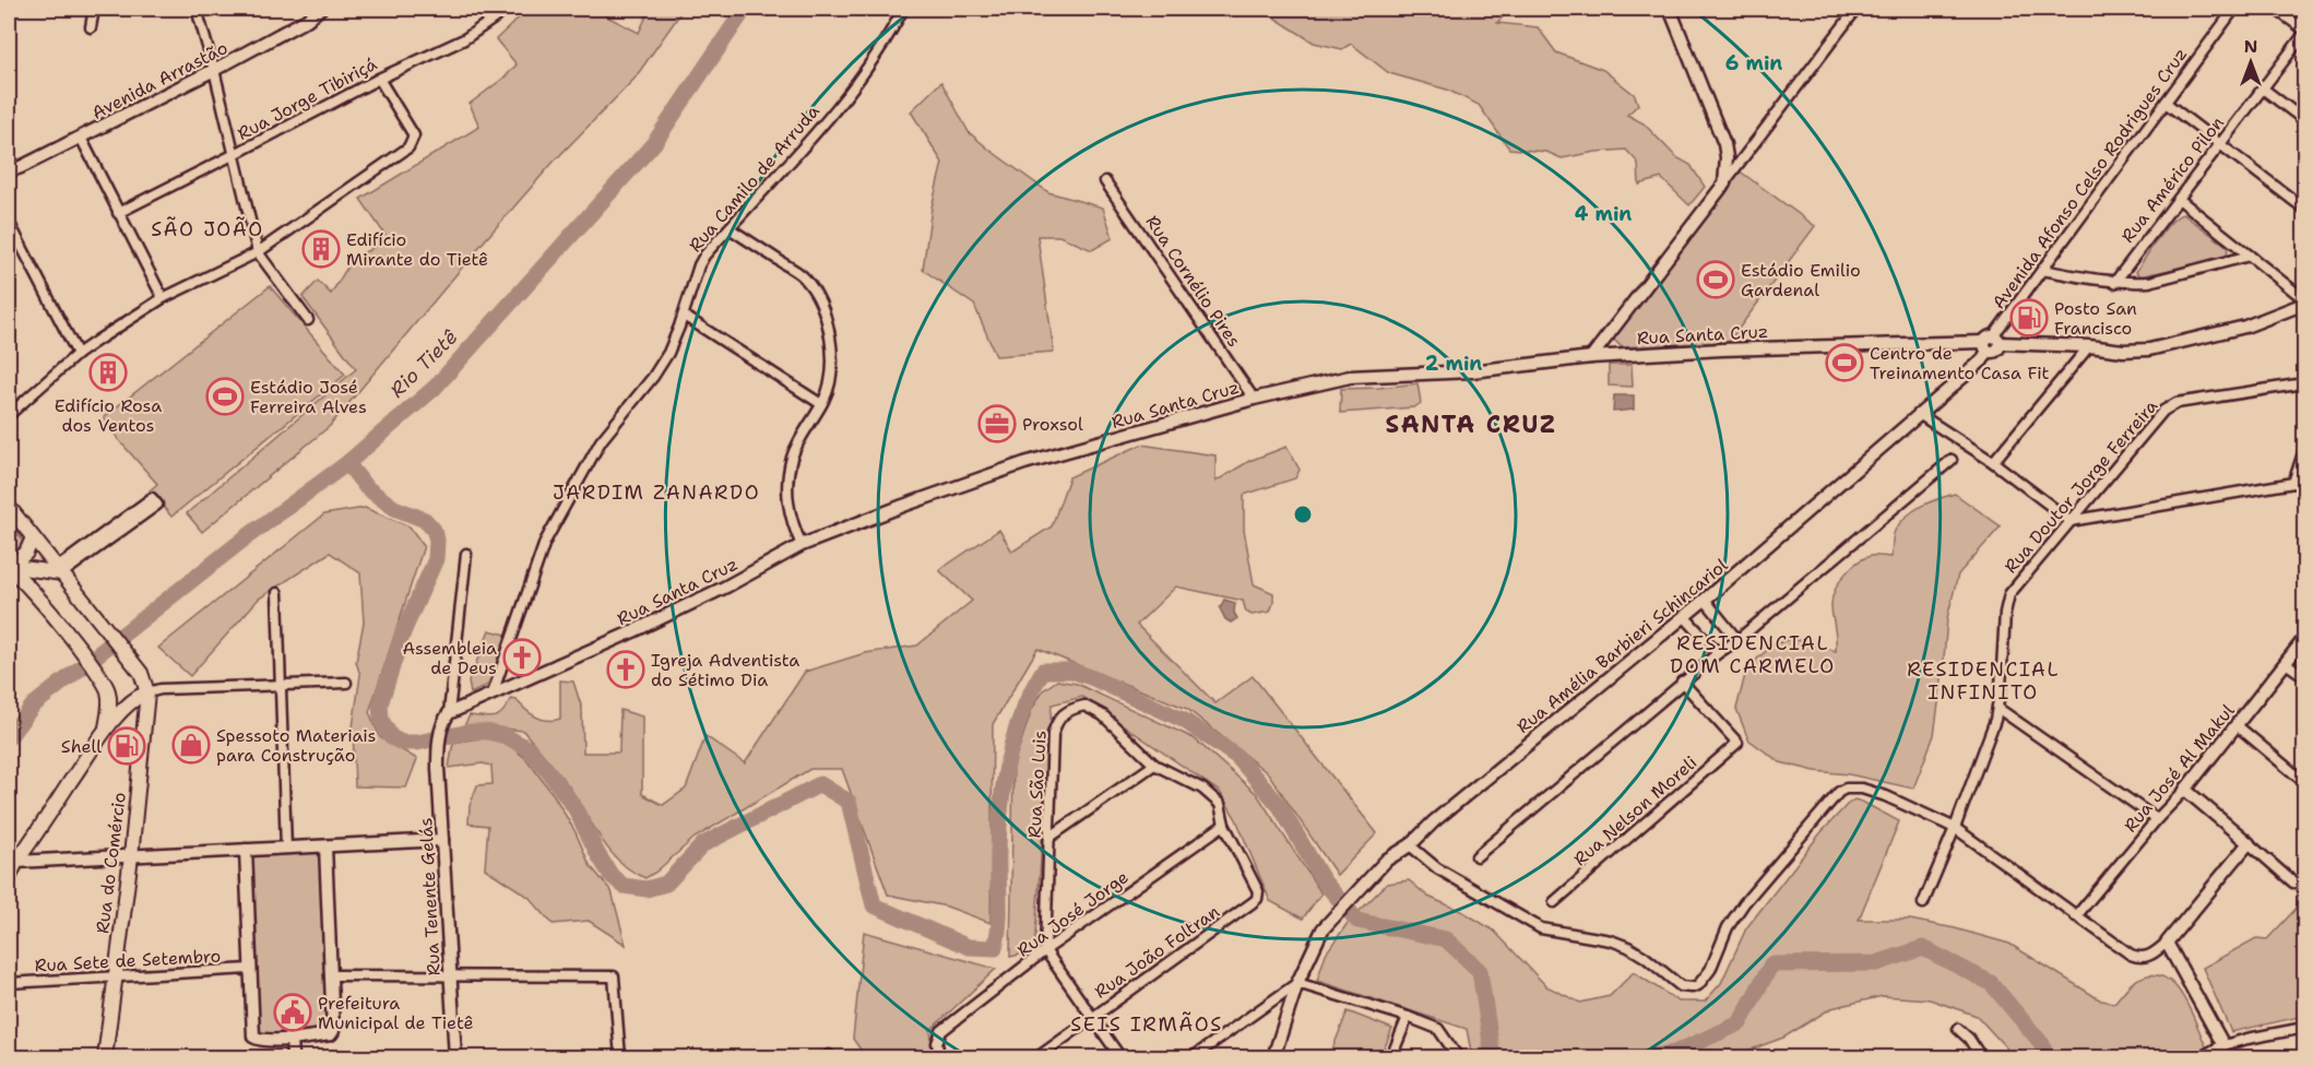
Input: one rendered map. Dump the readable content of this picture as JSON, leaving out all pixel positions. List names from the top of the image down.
{
  "streets": {
    "main road": ["Rua do Comércio"],
    "street": [
      "Avenida Arrastão",
      "Rua Jorge Tibiriçá",
      "Rua Camilo de Arruda",
      "Avenida Afonso Celso Rodrigues Cruz",
      "Rua Américo Pilon",
      "Rua Cornélio Pires",
      "Rua Santa Cruz",
      "Rua Doutor Jorge Ferreira",
      "Rua Amélia Barbieri Schincariol",
      "Rua José Al Makul",
      "Rua São Luis",
      "Rua Nelson Moreli",
      "Rua Tenente Gelás",
      "Rua José Jorge",
      "Rua João Foltran",
      "Rua Sete de Setembro"
    ]
  },
  "crossings": [
    ["Rua Camilo de Arruda", "Rua Santa Cruz"],
    ["Avenida Afonso Celso Rodrigues Cruz", "Rua Santa Cruz"],
    ["Avenida Afonso Celso Rodrigues Cruz", "Rua Amélia Barbieri Schincariol"],
    ["Rua Cornélio Pires", "Rua Santa Cruz"],
    ["Rua Santa Cruz", "Rua Amélia Barbieri Schincariol"],
    ["Rua Santa Cruz", "Rua Tenente Gelás"],
    ["Rua São Luis", "Rua José Jorge"],
    ["Rua São Luis", "Rua João Foltran"],
    ["Rua do Comércio", "Rua Sete de Setembro"]
  ],
  "districts": [
    "SÃO JOÃO",
    "SANTA CRUZ",
    "JARDIM ZANARDO",
    "RESIDENCIAL DOM CARMELO",
    "RESIDENCIAL INFINITO",
    "SEIS IRMÃOS"
  ],
  "water": ["Rio Tietê"],
  "places": {
    "building": ["Edifício Mirante do Tietê", "Edifício Rosa dos Ventos"],
    "sports": ["Estádio Emilio Gardenal", "Centro de Treinamento Casa Fit", "Estádio José Ferreira Alves"],
    "fuel station": ["Posto San Francisco", "Shell"],
    "office": ["Proxsol"],
    "church": ["Assembleia de Deus", "Igreja Adventista do Sétimo Dia"],
    "shop": ["Spessoto Materiais para Construção"],
    "public building": ["Prefeitura Municipal de Tietê"]
  },
  "north": "top",
  "rings": ["6 min", "4 min", "2 min"]
}
